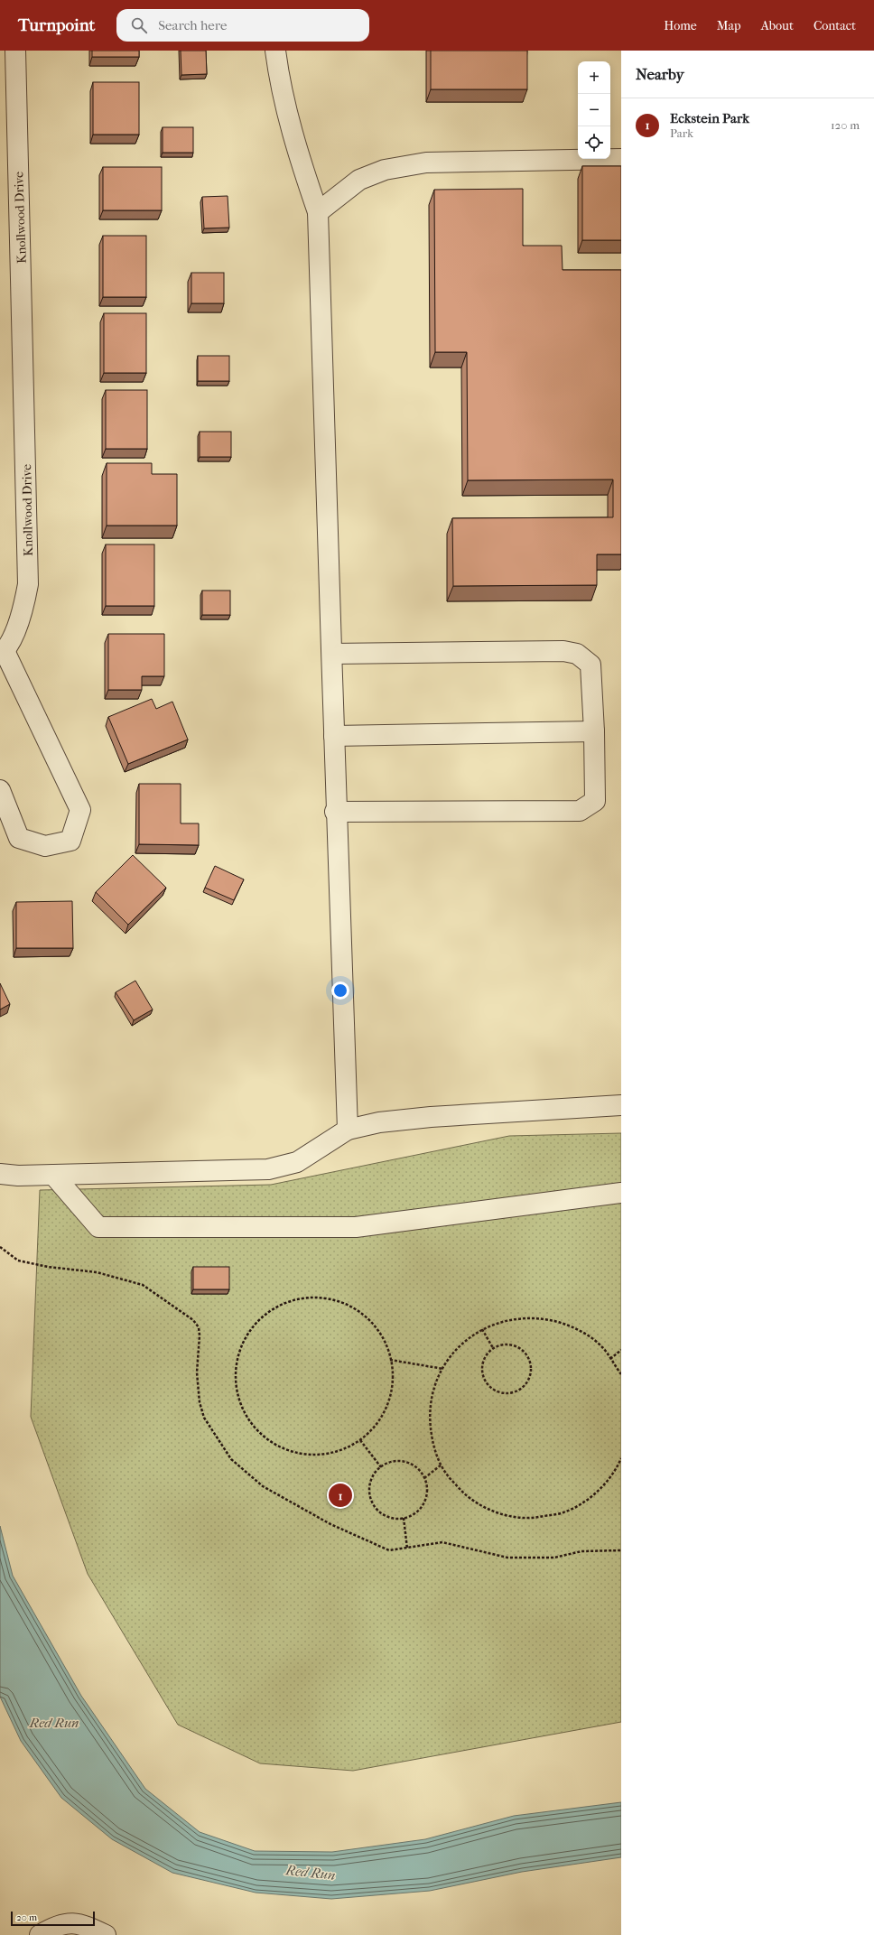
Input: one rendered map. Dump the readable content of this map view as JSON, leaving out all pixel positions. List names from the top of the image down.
{
  "streets": {
    "street": ["Knollwood Drive"]
  },
  "water": ["Red Run"],
  "scale_bar": "20 m",
  "page": {
    "header": "Turnpoint",
    "search": "Search here",
    "nav": [
      "Home",
      "Map",
      "About",
      "Contact"
    ],
    "heading": "Nearby",
    "map_buttons": ["+", "−"],
    "list": [
      {
        "mark": "1",
        "name": "Eckstein Park",
        "note": "Park",
        "value": "120 m"
      }
    ],
    "pins": "1",
    "scale": "20 m"
  }
}
